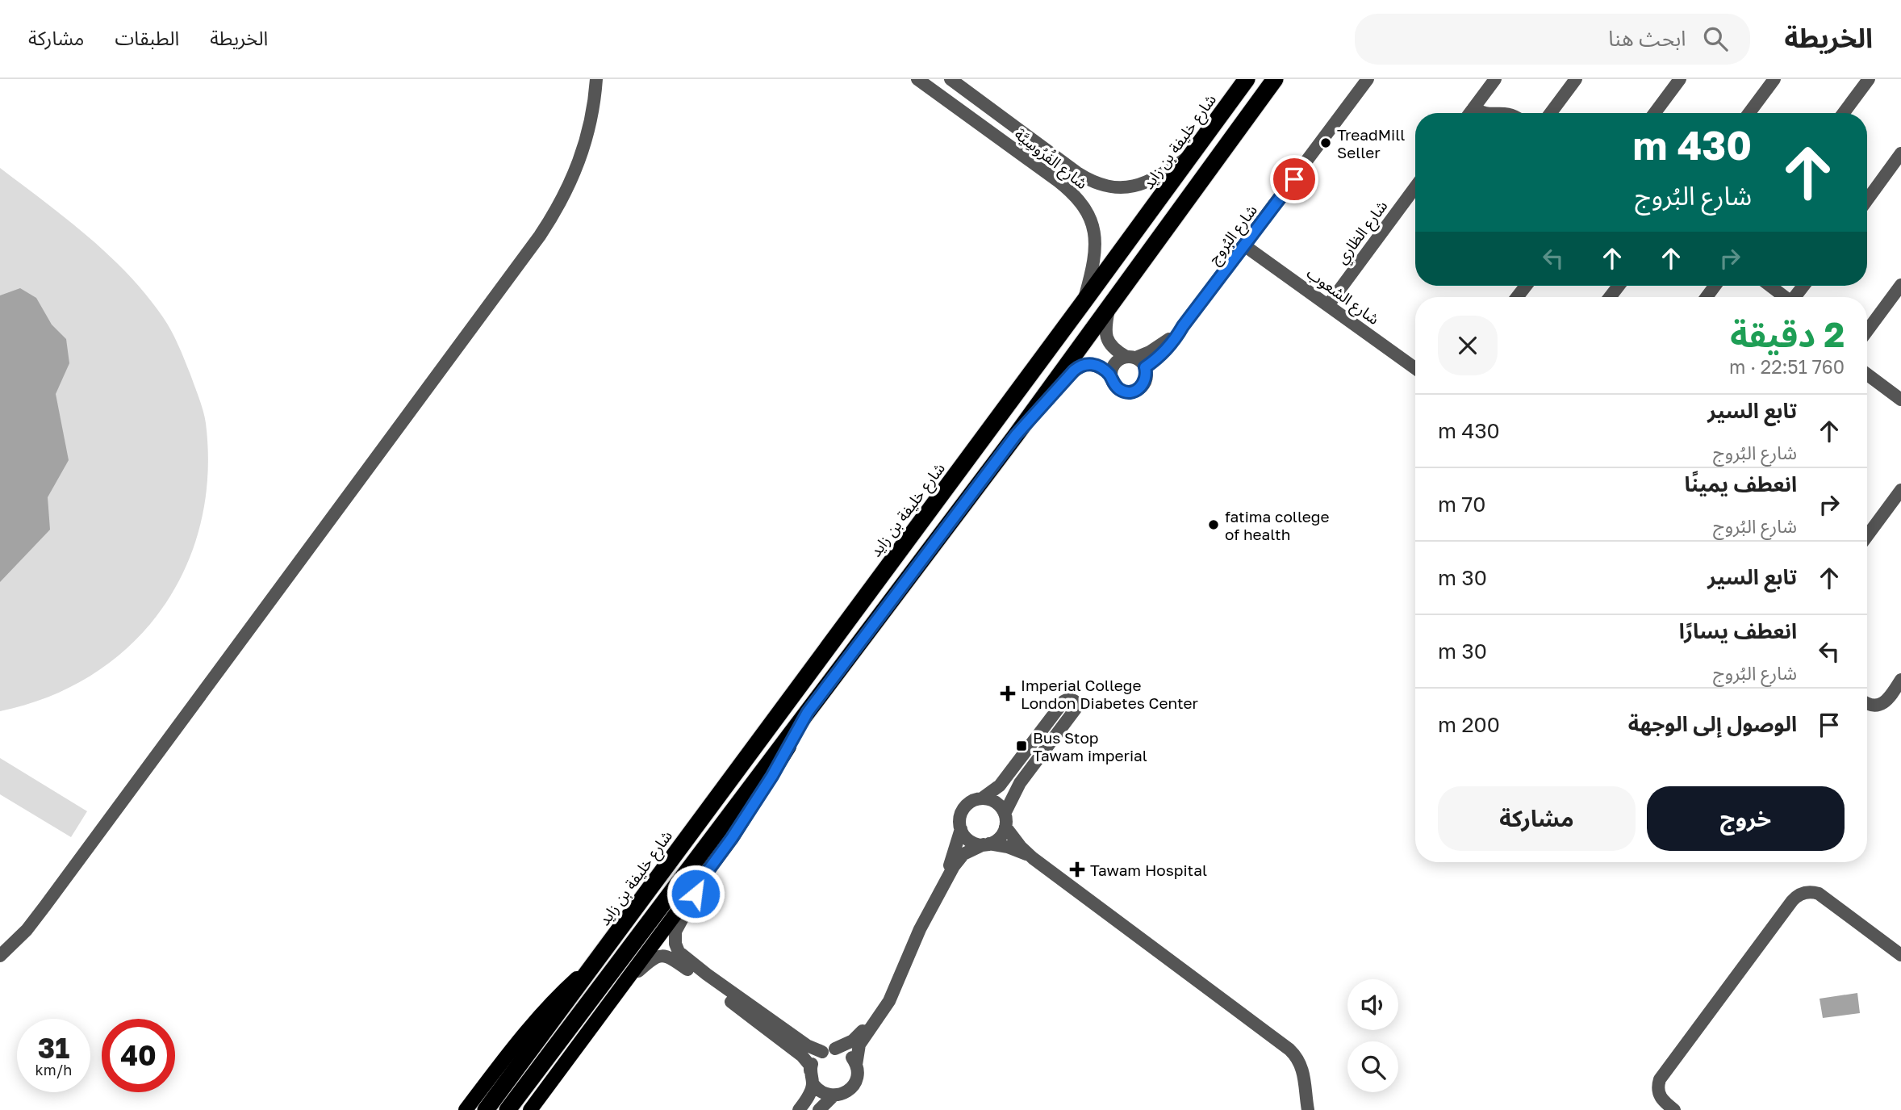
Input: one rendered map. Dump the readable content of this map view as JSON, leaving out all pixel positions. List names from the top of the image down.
{
  "streets": {
    "highway": ["شارع خليفة بن زايد"],
    "street": [
      "شارع الفُرُوسِيَّة",
      "شارع الظاري",
      "شارع البُروج",
      "شارع الشعوب"
    ]
  },
  "crossings": [
    ["شارع خليفة بن زايد", "شارع الفُرُوسِيَّة"],
    ["شارع الظاري", "شارع الشعوب"],
    ["شارع البُروج", "شارع الشعوب"]
  ],
  "places": {
    "other": ["TreadMill Seller", "fatima college of health"],
    "health": ["Imperial College London Diabetes Center", "Tawam Hospital"],
    "transit": ["Bus Stop Tawam imperial"]
  },
  "page": {
    "header": "الخريطة",
    "search": "ابحث هنا",
    "nav": ["الخريطة", "الطبقات", "مشاركة"],
    "turn": ["430 m", "شارع البُروج"],
    "heading": ["2 دقيقة", "760 m · 22:51"],
    "list": [
      {
        "name": "تابع السير",
        "note": "شارع البُروج",
        "value": "430 m"
      },
      {
        "name": "انعطف يمينًا",
        "note": "شارع البُروج",
        "value": "70 m"
      },
      {
        "name": "تابع السير",
        "value": "30 m"
      },
      {
        "name": "انعطف يسارًا",
        "note": "شارع البُروج",
        "value": "30 m"
      },
      {
        "name": "الوصول إلى الوجهة",
        "value": "200 m"
      }
    ],
    "buttons": ["خروج", "مشاركة"],
    "speed": "31 km/h",
    "limit": "40"
  }
}
